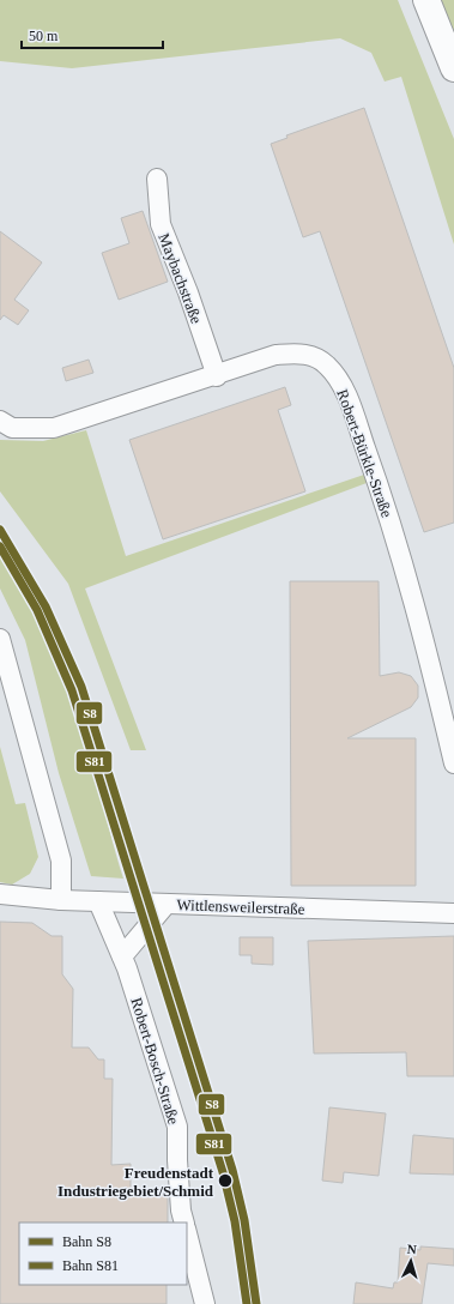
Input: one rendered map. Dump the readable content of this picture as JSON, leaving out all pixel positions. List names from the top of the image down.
{
  "streets": {
    "street": [
      "Maybachstraße",
      "Robert-Bürkle-Straße",
      "Wittlensweilerstraße",
      "Robert-Bosch-Straße"
    ]
  },
  "crossings": [
    ["Maybachstraße", "Robert-Bürkle-Straße"],
    ["Wittlensweilerstraße", "Robert-Bosch-Straße"]
  ],
  "places": ["Freudenstadt Industriegebiet/Schmid"],
  "lines": ["rail line S8", "rail line S81"],
  "legend": ["Bahn S8", "Bahn S81"],
  "scale_bar": "50 m",
  "north": "top"
}
